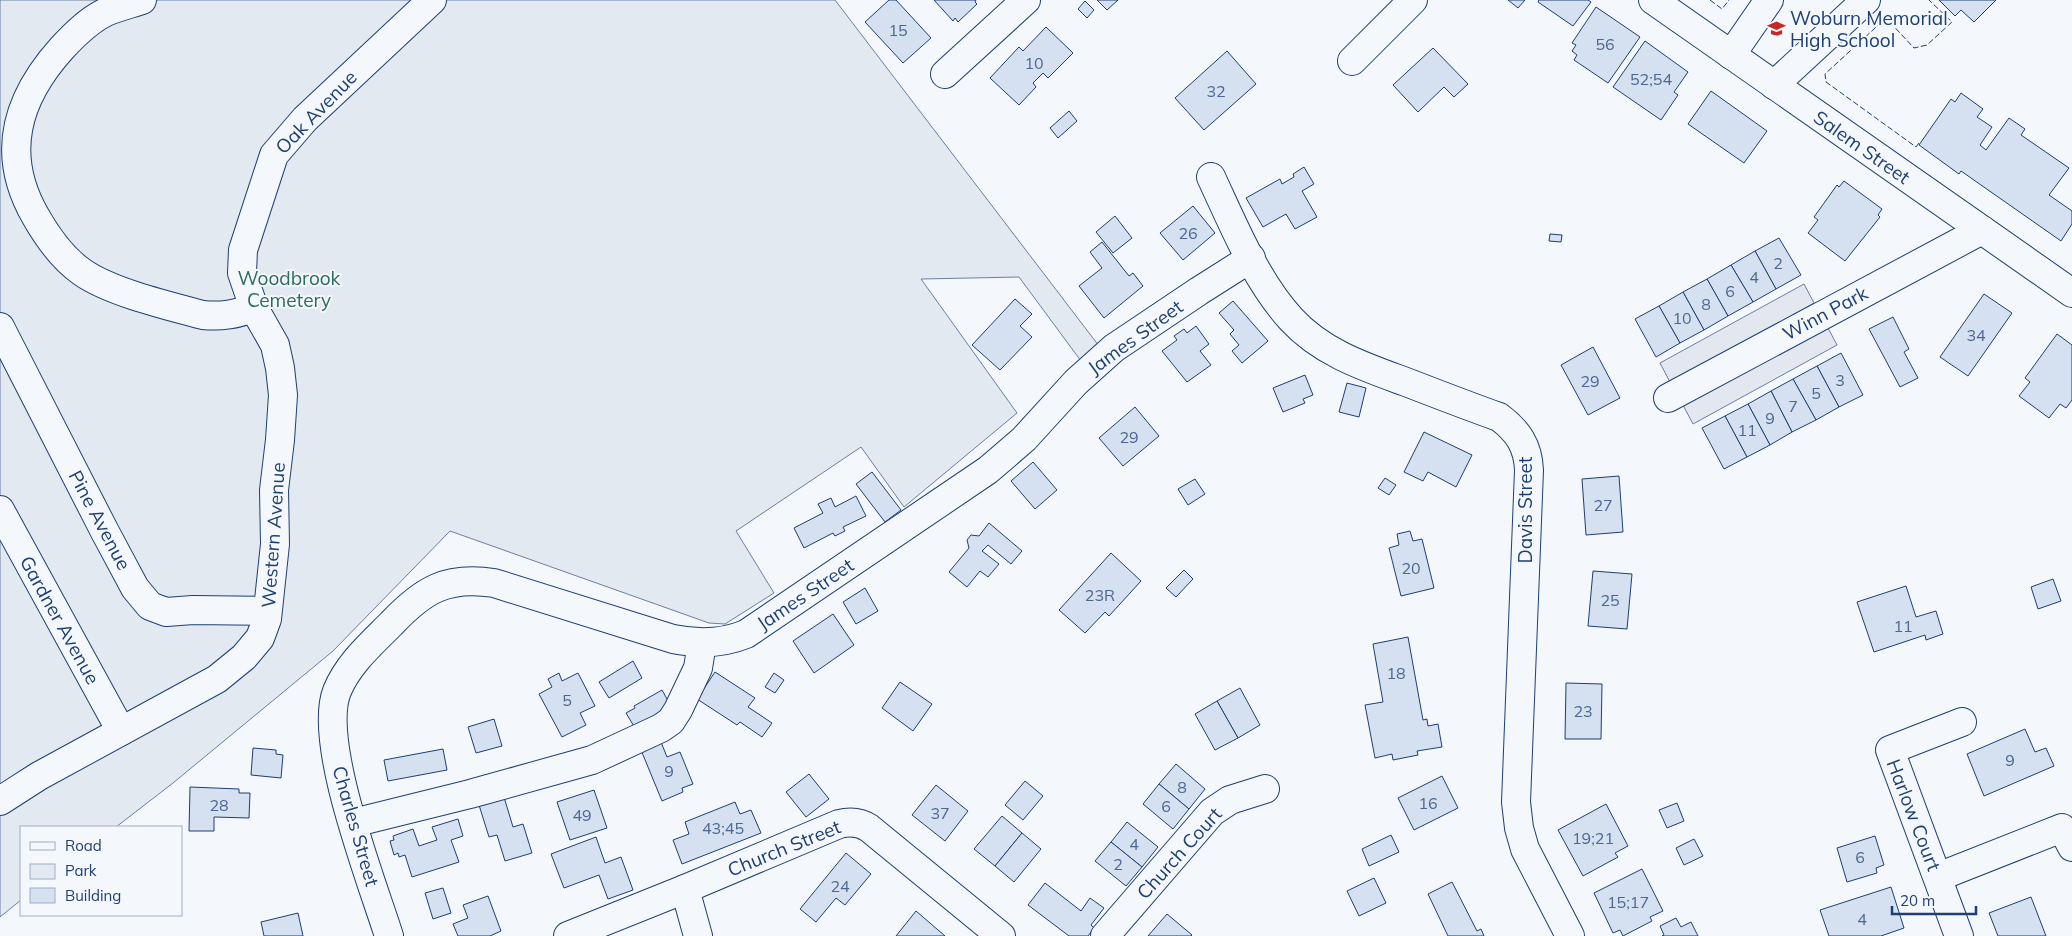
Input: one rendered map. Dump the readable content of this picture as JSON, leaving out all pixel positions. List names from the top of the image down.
{
  "streets": {
    "street": [
      "Oak Avenue",
      "Salem Street",
      "Winn Park",
      "James Street",
      "Davis Street",
      "Pine Avenue",
      "Western Avenue",
      "Gardner Avenue",
      "Harlow Court",
      "Charles Street",
      "Church Street",
      "Church Court"
    ]
  },
  "crossings": [
    ["Oak Avenue", "Western Avenue"],
    ["Salem Street", "Winn Park"],
    ["James Street", "Davis Street"],
    ["James Street", "Charles Street"],
    ["Pine Avenue", "Western Avenue"],
    ["Western Avenue", "Gardner Avenue"]
  ],
  "parks": ["Woodbrook Cemetery"],
  "places": {
    "school or university": ["Woburn Memorial High School"]
  },
  "house_numbers": [
    "15",
    "56",
    "10",
    "52;54",
    "32",
    "26",
    "2",
    "4",
    "6",
    "8",
    "10",
    "34",
    "3",
    "29",
    "5",
    "7",
    "9",
    "11",
    "29",
    "27",
    "20",
    "23R",
    "25",
    "11",
    "18",
    "5",
    "23",
    "9",
    "9",
    "8",
    "16",
    "28",
    "6",
    "37",
    "49",
    "43;45",
    "19;21",
    "4",
    "6",
    "2",
    "24",
    "15;17",
    "4"
  ],
  "legend": ["Road", "Park", "Building"],
  "scale_bar": "20 m"
}
